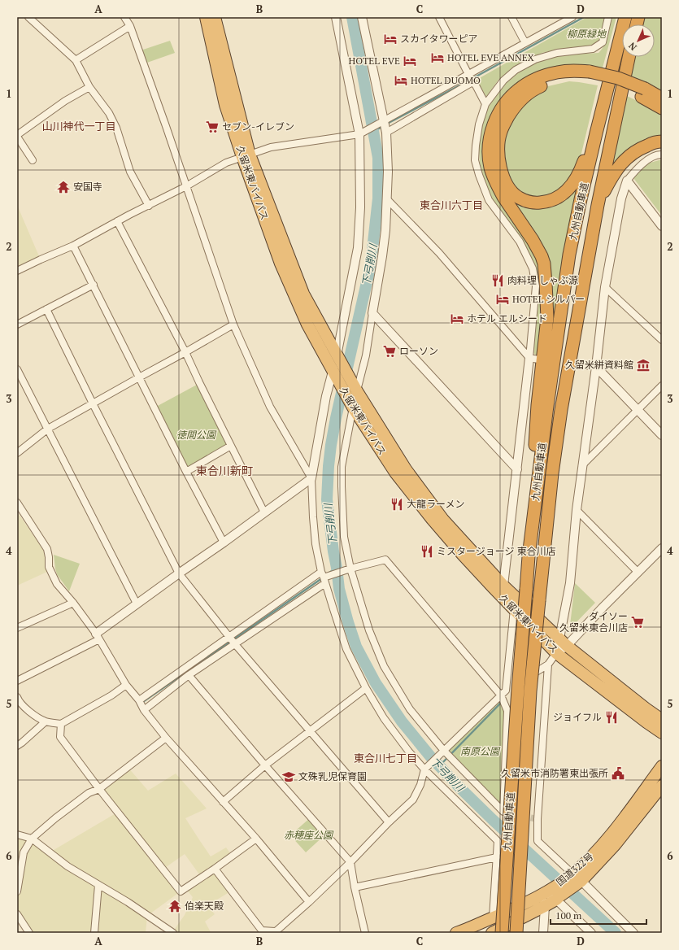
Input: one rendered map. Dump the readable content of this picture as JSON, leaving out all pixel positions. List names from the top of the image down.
{
  "streets": {
    "highway": ["久留米東バイパス", "九州自動車道", "国道322号"]
  },
  "districts": [
    "山川神代一丁目",
    "東合川六丁目",
    "東合川新町",
    "東合川七丁目"
  ],
  "water": ["下弓削川"],
  "parks": [
    "柳原緑地",
    "徳間公園",
    "南原公園",
    "赤穂座公園"
  ],
  "places": {
    "hotel": [
      "スカイタワーピア",
      "HOTEL EVE ANNEX",
      "HOTEL EVE",
      "HOTEL DUOMO",
      "HOTEL シルバー",
      "ホテル エルシード"
    ],
    "supermarket": ["セブン-イレブン", "ローソン", "ダイソー 久留米東合川店"],
    "temple": ["安国寺", "伯楽天殿"],
    "restaurant": [
      "肉料理 しゃぶ源",
      "大龍ラーメン",
      "ミスタージョージ 東合川店",
      "ジョイフル"
    ],
    "museum": ["久留米絣資料館"],
    "public building": ["久留米市消防署東出張所"],
    "school or university": ["文殊乳児保育園"]
  },
  "scale_bar": "100 m",
  "north": "bottom left",
  "grid": {
    "columns": [
      "A",
      "B",
      "C",
      "D"
    ],
    "rows": [
      "1",
      "2",
      "3",
      "4",
      "5",
      "6"
    ]
  }
}
